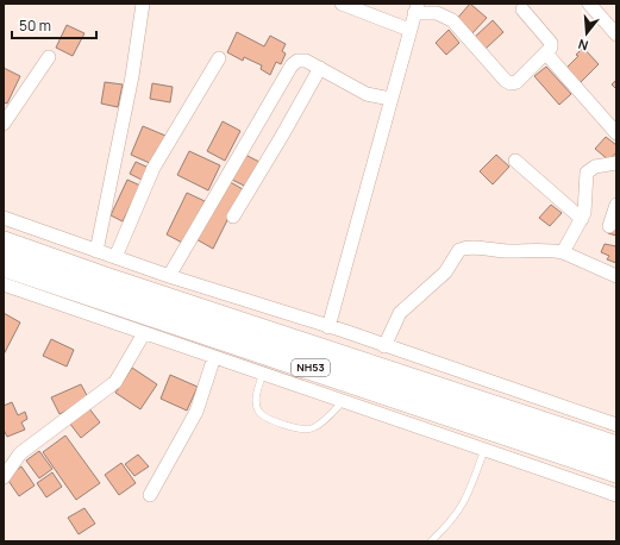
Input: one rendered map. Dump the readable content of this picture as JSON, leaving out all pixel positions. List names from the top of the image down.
{
  "streets": {
    "highway": ["NH53"]
  },
  "scale_bar": "50 m",
  "north": "bottom"
}
